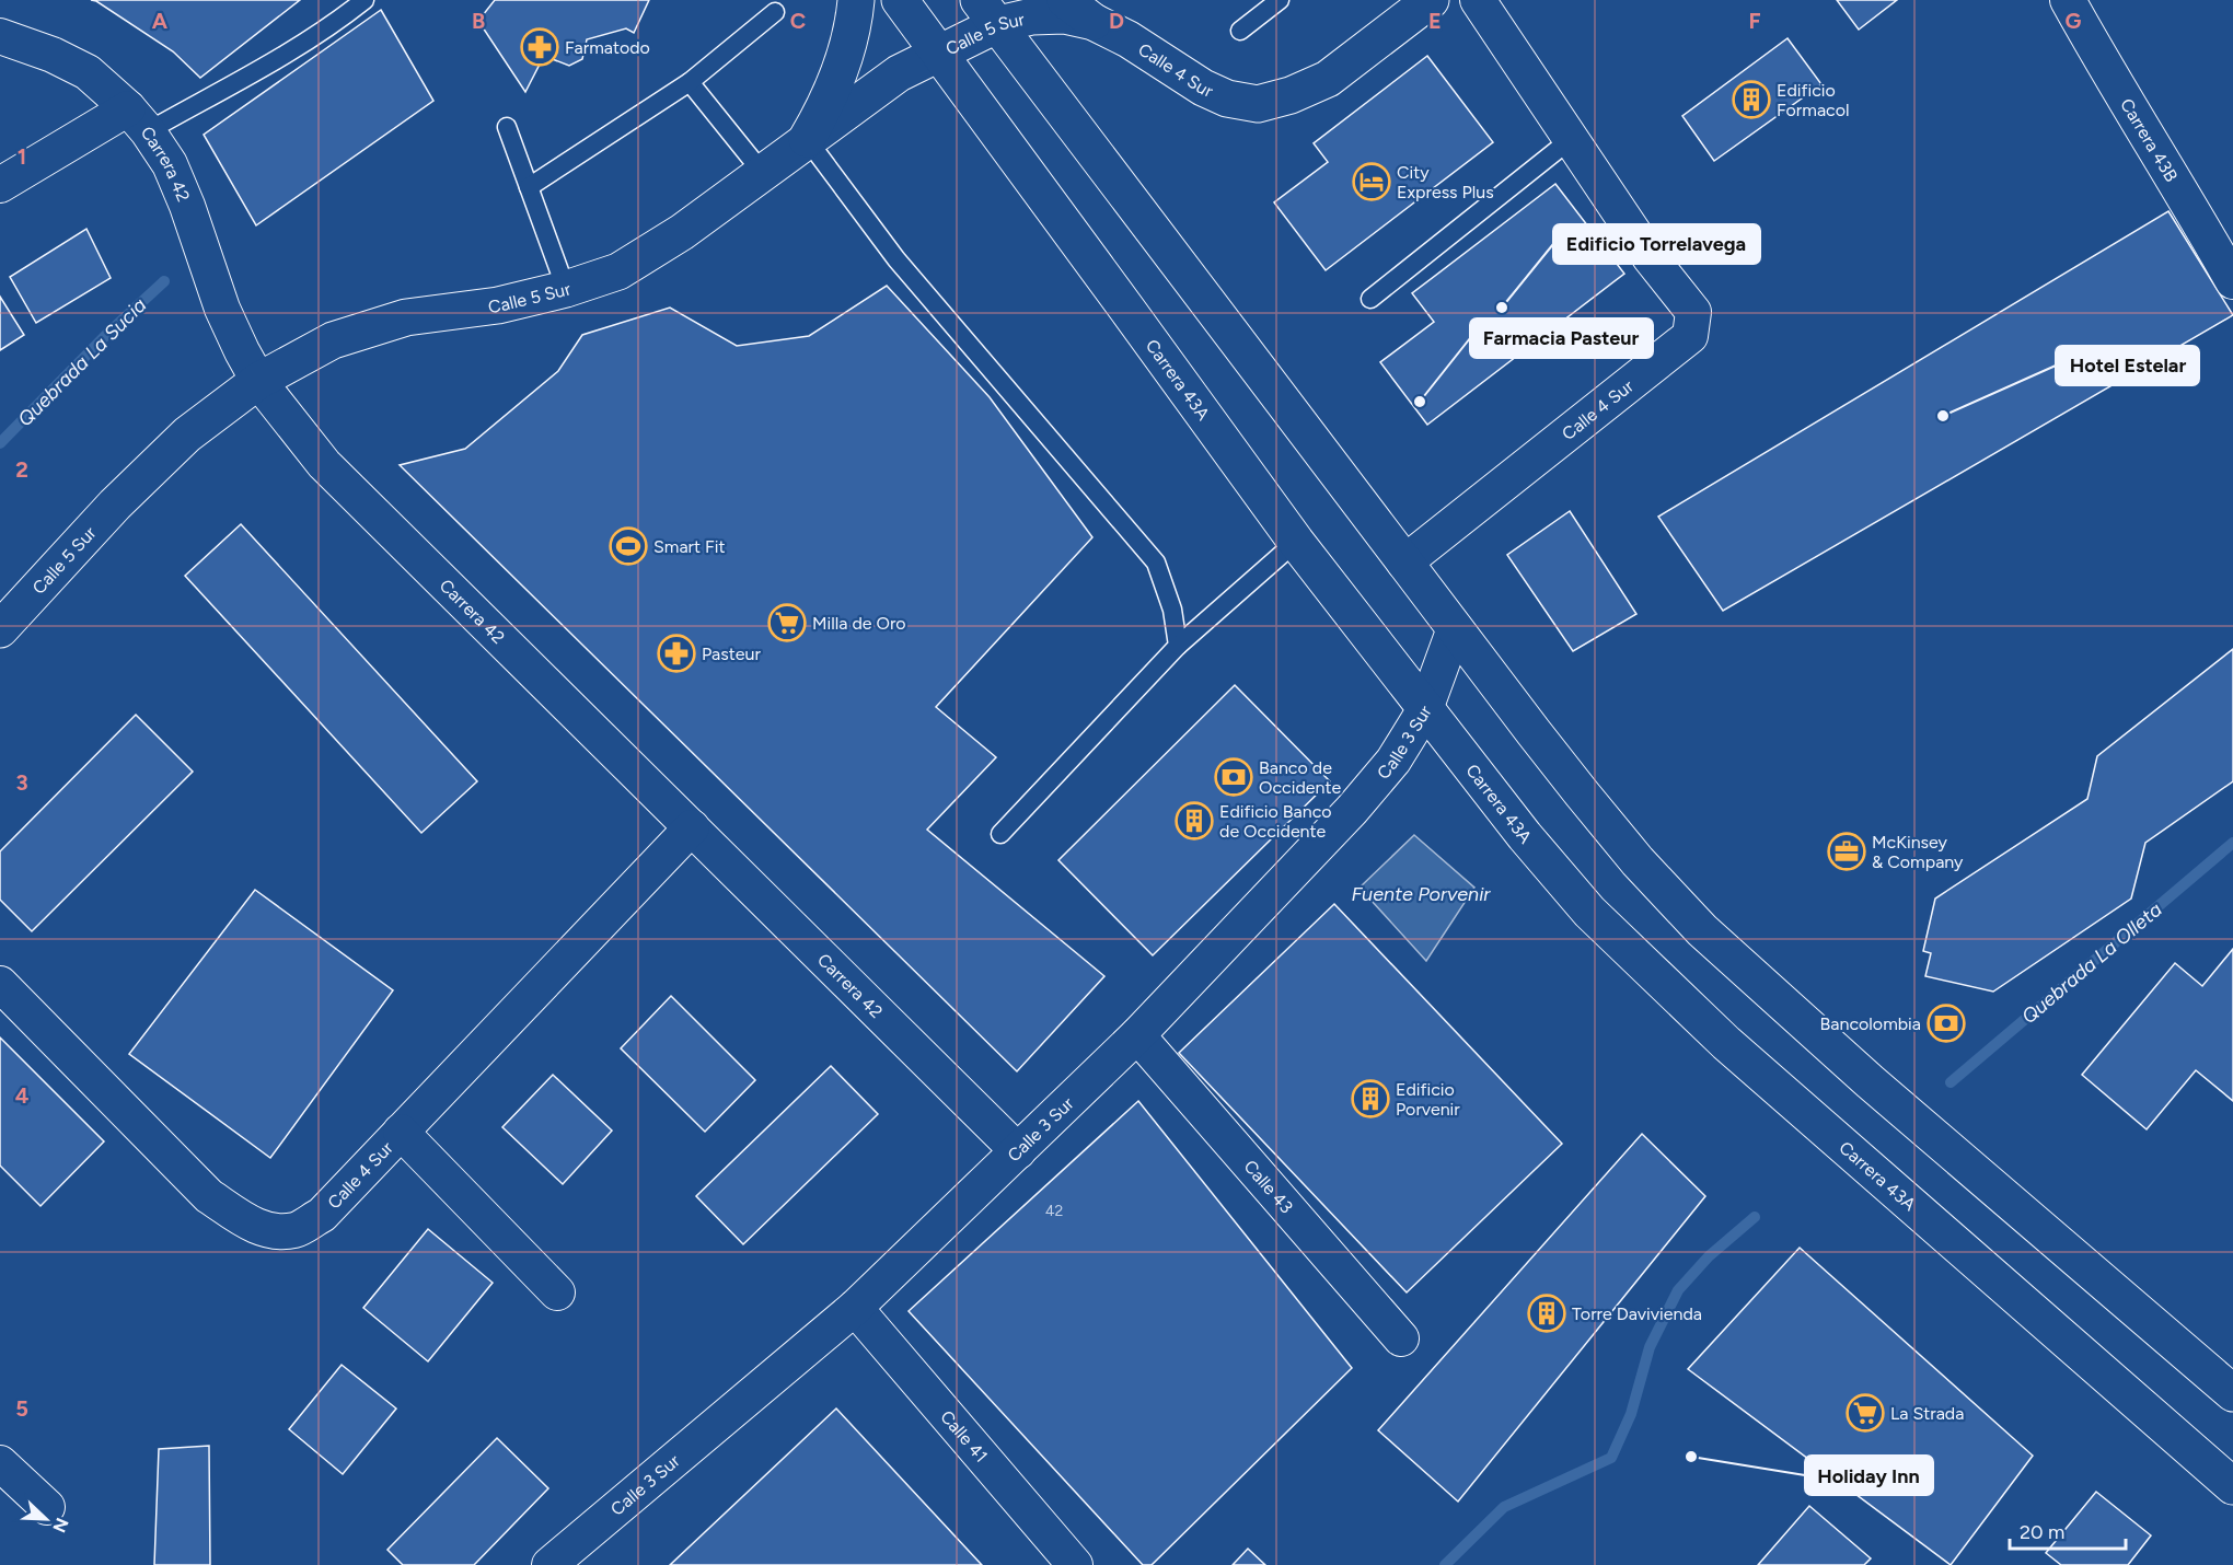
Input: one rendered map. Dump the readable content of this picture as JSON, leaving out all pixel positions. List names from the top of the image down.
{
  "streets": {
    "main road": ["Calle 5 Sur", "Calle 4 Sur", "Carrera 43A"],
    "street": [
      "Carrera 43B",
      "Carrera 42",
      "Calle 3 Sur",
      "Calle 43",
      "Calle 41"
    ]
  },
  "crossings": [
    ["Calle 5 Sur", "Calle 4 Sur"],
    ["Calle 5 Sur", "Carrera 42"],
    ["Calle 5 Sur", "Carrera 43A"],
    ["Calle 4 Sur", "Carrera 42"],
    ["Carrera 42", "Calle 3 Sur"],
    ["Carrera 43A", "Calle 3 Sur"],
    ["Calle 3 Sur", "Calle 43"],
    ["Calle 3 Sur", "Calle 41"]
  ],
  "water": ["Quebrada La Sucia", "Fuente Porvenir", "Quebrada La Olleta"],
  "places": {
    "pharmacy": ["Farmatodo", "Pasteur"],
    "building": [
      "Edificio Formacol",
      "Edificio Banco de Occidente",
      "Edificio Porvenir",
      "Torre Davivienda"
    ],
    "hotel": ["City Express Plus"],
    "other": [
      "Edificio Torrelavega",
      "Farmacia Pasteur",
      "Hotel Estelar",
      "Holiday Inn"
    ],
    "sports": ["Smart Fit"],
    "supermarket": ["Milla de Oro", "La Strada"],
    "bank": ["Banco de Occidente", "Bancolombia"],
    "office": ["McKinsey & Company"]
  },
  "house_numbers": ["42"],
  "scale_bar": "20 m",
  "north": "bottom right",
  "grid": {
    "columns": [
      "A",
      "B",
      "C",
      "D",
      "E",
      "F",
      "G"
    ],
    "rows": [
      "1",
      "2",
      "3",
      "4",
      "5"
    ]
  }
}
